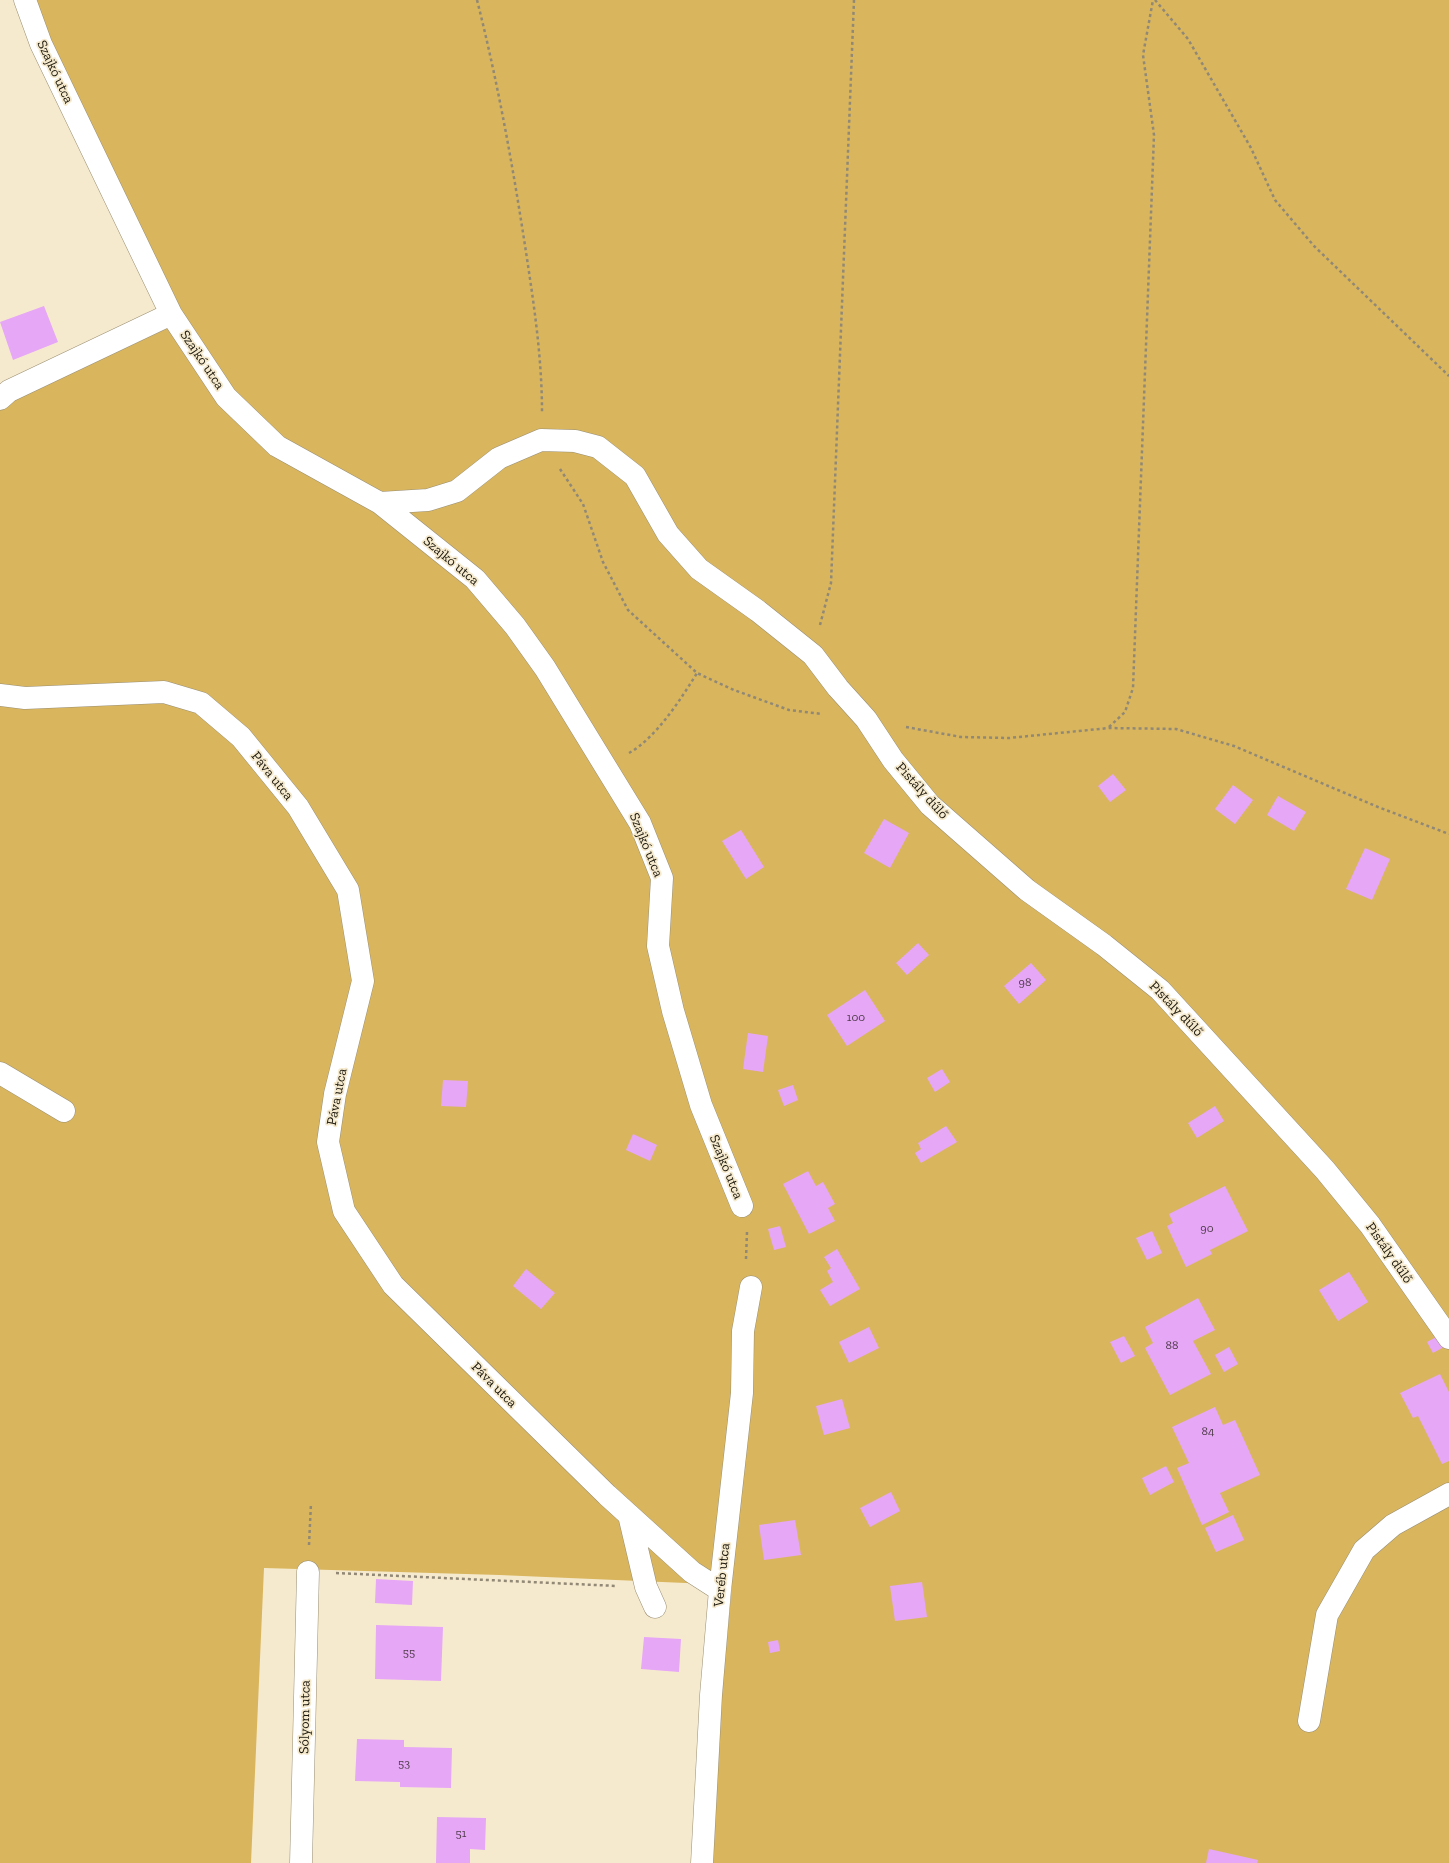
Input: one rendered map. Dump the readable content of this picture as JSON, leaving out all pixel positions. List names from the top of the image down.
{
  "streets": {
    "street": [
      "Szajkó utca",
      "Páva utca",
      "Pistály dűlő",
      "Veréb utca",
      "Sólyom utca"
    ]
  },
  "crossings": [
    ["Páva utca", "Veréb utca"]
  ],
  "house_numbers": [
    "98",
    "100",
    "90",
    "88",
    "84",
    "55",
    "53",
    "51"
  ]
}
